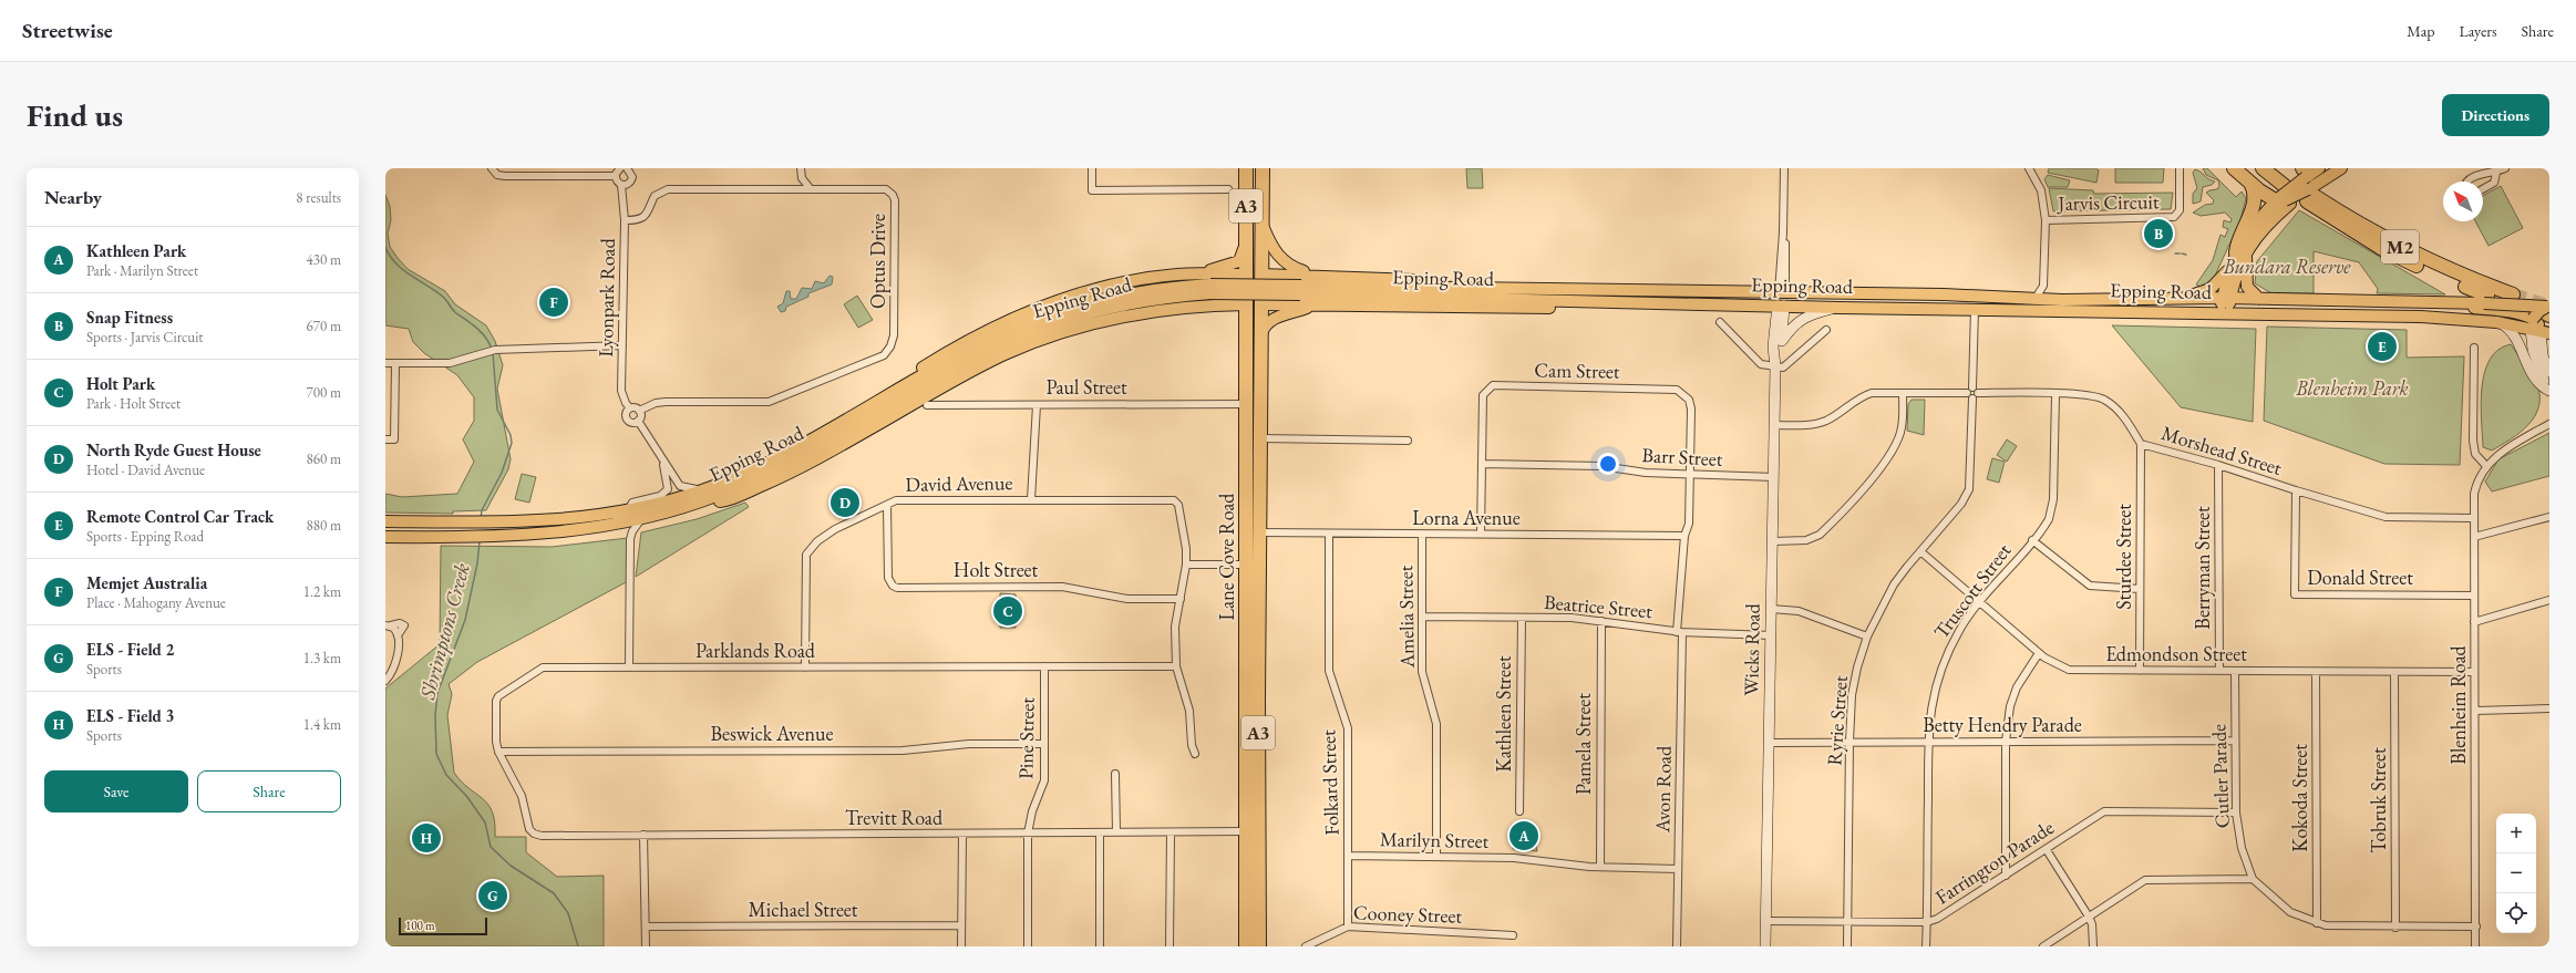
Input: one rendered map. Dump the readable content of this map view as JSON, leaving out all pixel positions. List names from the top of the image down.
{
  "streets": {
    "highway": ["A3", "M2", "Lane Cove Road"],
    "main road": ["Epping Road", "Wicks Road"],
    "street": [
      "Jarvis Circuit",
      "Optus Drive",
      "Lyonpark Road",
      "Cam Street",
      "Paul Street",
      "Morshead Street",
      "Barr Street",
      "David Avenue",
      "Lorna Avenue",
      "Sturdee Street",
      "Berryman Street",
      "Holt Street",
      "Donald Street",
      "Truscott Street",
      "Beatrice Street",
      "Amelia Street",
      "Parklands Road",
      "Edmondson Street",
      "Blenheim Road",
      "Kathleen Street",
      "Ryrie Street",
      "Betty Hendry Parade",
      "Beswick Avenue",
      "Pine Street",
      "Pamela Street",
      "Cutler Parade",
      "Folkard Street",
      "Avon Road",
      "Kokoda Street",
      "Tobruk Street",
      "Trevitt Road",
      "Marilyn Street",
      "Farrington Parade",
      "Michael Street",
      "Cooney Street"
    ]
  },
  "crossings": [
    ["M2", "Epping Road"],
    ["Optus Drive", "Lyonpark Road"],
    ["Epping Road", "Wicks Road"],
    ["Cam Street", "Barr Street"],
    ["Cam Street", "Avon Road"],
    ["Paul Street", "Lane Cove Road"],
    ["Morshead Street", "Sturdee Street"],
    ["Morshead Street", "Berryman Street"],
    ["Morshead Street", "Donald Street"],
    ["Morshead Street", "Truscott Street"],
    ["Morshead Street", "Blenheim Road"],
    ["Barr Street", "Wicks Road"],
    ["Barr Street", "Avon Road"],
    ["David Avenue", "Holt Street"],
    ["David Avenue", "Parklands Road"],
    ["Lorna Avenue", "Lane Cove Road"],
    ["Lorna Avenue", "Amelia Street"],
    ["Lorna Avenue", "Folkard Street"],
    ["Lorna Avenue", "Avon Road"],
    ["Lane Cove Road", "Trevitt Road"],
    ["Sturdee Street", "Edmondson Street"],
    ["Berryman Street", "Edmondson Street"],
    ["Donald Street", "Blenheim Road"],
    ["Truscott Street", "Edmondson Street"],
    ["Truscott Street", "Betty Hendry Parade"],
    ["Truscott Street", "Farrington Parade"],
    ["Beatrice Street", "Amelia Street"],
    ["Beatrice Street", "Wicks Road"],
    ["Beatrice Street", "Kathleen Street"],
    ["Beatrice Street", "Pamela Street"],
    ["Beatrice Street", "Avon Road"],
    ["Amelia Street", "Marilyn Street"],
    ["Wicks Road", "Betty Hendry Parade"],
    ["Wicks Road", "Farrington Parade"],
    ["Parklands Road", "Beswick Avenue"],
    ["Parklands Road", "Pine Street"],
    ["Parklands Road", "Trevitt Road"],
    ["Edmondson Street", "Blenheim Road"],
    ["Edmondson Street", "Ryrie Street"],
    ["Edmondson Street", "Cutler Parade"],
    ["Edmondson Street", "Kokoda Street"],
    ["Edmondson Street", "Tobruk Street"],
    ["Blenheim Road", "Cutler Parade"],
    ["Ryrie Street", "Betty Hendry Parade"],
    ["Ryrie Street", "Farrington Parade"],
    ["Betty Hendry Parade", "Cutler Parade"],
    ["Beswick Avenue", "Pine Street"],
    ["Pine Street", "Trevitt Road"],
    ["Pamela Street", "Marilyn Street"],
    ["Cutler Parade", "Kokoda Street"],
    ["Cutler Parade", "Tobruk Street"],
    ["Cutler Parade", "Farrington Parade"],
    ["Folkard Street", "Marilyn Street"],
    ["Folkard Street", "Cooney Street"],
    ["Avon Road", "Marilyn Street"]
  ],
  "water": ["Shrimptons Creek"],
  "parks": ["Bundara Reserve", "Blenheim Park"],
  "scale_bar": "100 m",
  "north": "top left",
  "page": {
    "header": "Streetwise",
    "nav": ["Map", "Layers", "Share"],
    "buttons": [
      "Directions",
      ["Save", "Share"]
    ],
    "title": "Find us",
    "heading": ["Nearby", "8 results"],
    "pins": [
      "B",
      "F",
      "E",
      "D",
      "C",
      "A",
      "H",
      "G"
    ],
    "list": [
      {
        "mark": "A",
        "name": "Kathleen Park",
        "note": "Park · Marilyn Street",
        "value": "430 m"
      },
      {
        "mark": "B",
        "name": "Snap Fitness",
        "note": "Sports · Jarvis Circuit",
        "value": "670 m"
      },
      {
        "mark": "C",
        "name": "Holt Park",
        "note": "Park · Holt Street",
        "value": "700 m"
      },
      {
        "mark": "D",
        "name": "North Ryde Guest House",
        "note": "Hotel · David Avenue",
        "value": "860 m"
      },
      {
        "mark": "E",
        "name": "Remote Control Car Track",
        "note": "Sports · Epping Road",
        "value": "880 m"
      },
      {
        "mark": "F",
        "name": "Memjet Australia",
        "note": "Place · Mahogany Avenue",
        "value": "1.2 km"
      },
      {
        "mark": "G",
        "name": "ELS - Field 2",
        "note": "Sports",
        "value": "1.3 km"
      },
      {
        "mark": "H",
        "name": "ELS - Field 3",
        "note": "Sports",
        "value": "1.4 km"
      }
    ],
    "map_buttons": ["+", "−"],
    "scale": "100 m"
  }
}
